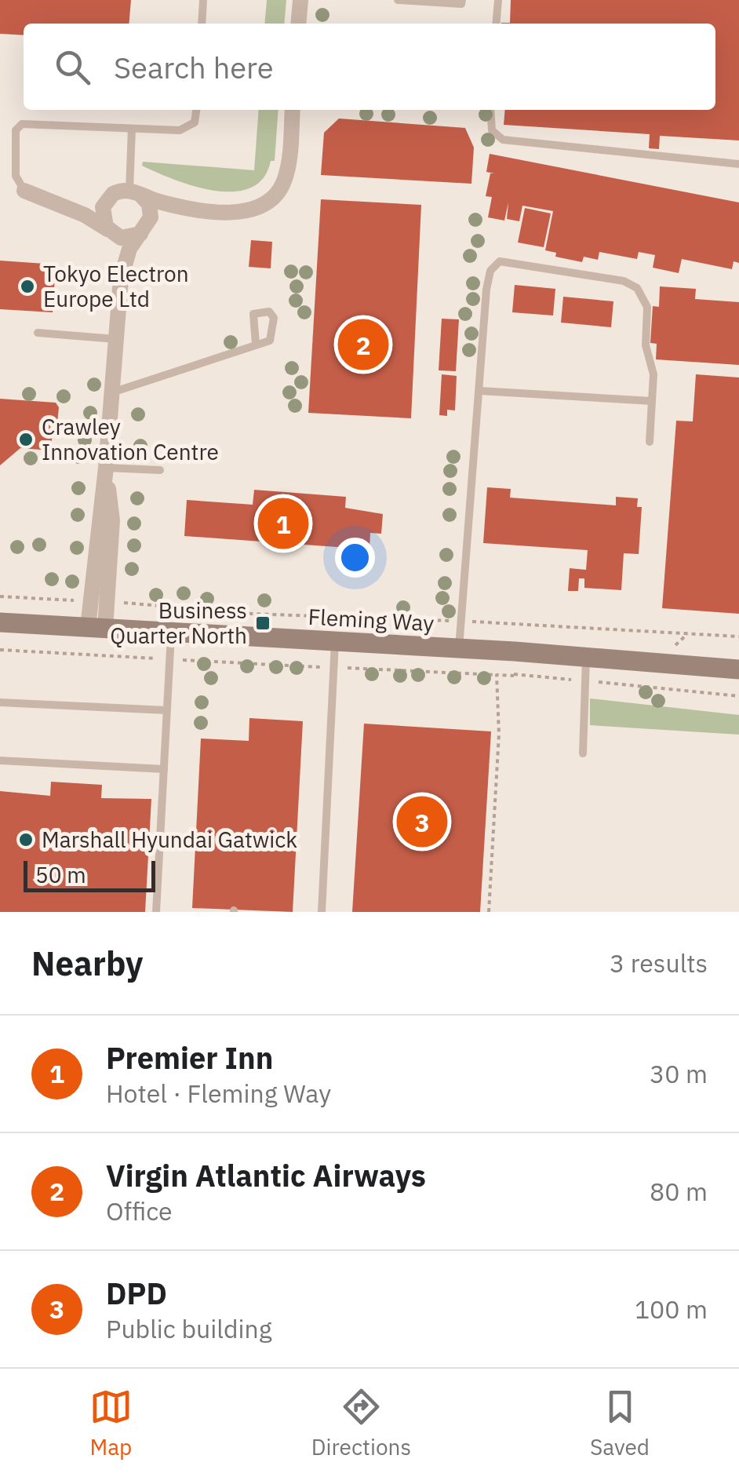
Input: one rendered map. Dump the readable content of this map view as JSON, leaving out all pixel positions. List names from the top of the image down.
{
  "streets": {
    "street": ["Fleming Way"]
  },
  "places": {
    "other": ["Tokyo Electron Europe Ltd", "Crawley Innovation Centre", "Marshall Hyundai Gatwick"],
    "transit": ["Business Quarter North"]
  },
  "scale_bar": "50 m",
  "page": {
    "search": "Search here",
    "pins": ["2", "1", "3"],
    "scale": "50 m",
    "heading": ["Nearby", "3 results"],
    "list": [
      {
        "mark": "1",
        "name": "Premier Inn",
        "note": "Hotel · Fleming Way",
        "value": "30 m"
      },
      {
        "mark": "2",
        "name": "Virgin Atlantic Airways",
        "note": "Office",
        "value": "80 m"
      },
      {
        "mark": "3",
        "name": "DPD",
        "note": "Public building",
        "value": "100 m"
      }
    ],
    "nav": ["Map", "Directions", "Saved"]
  }
}
